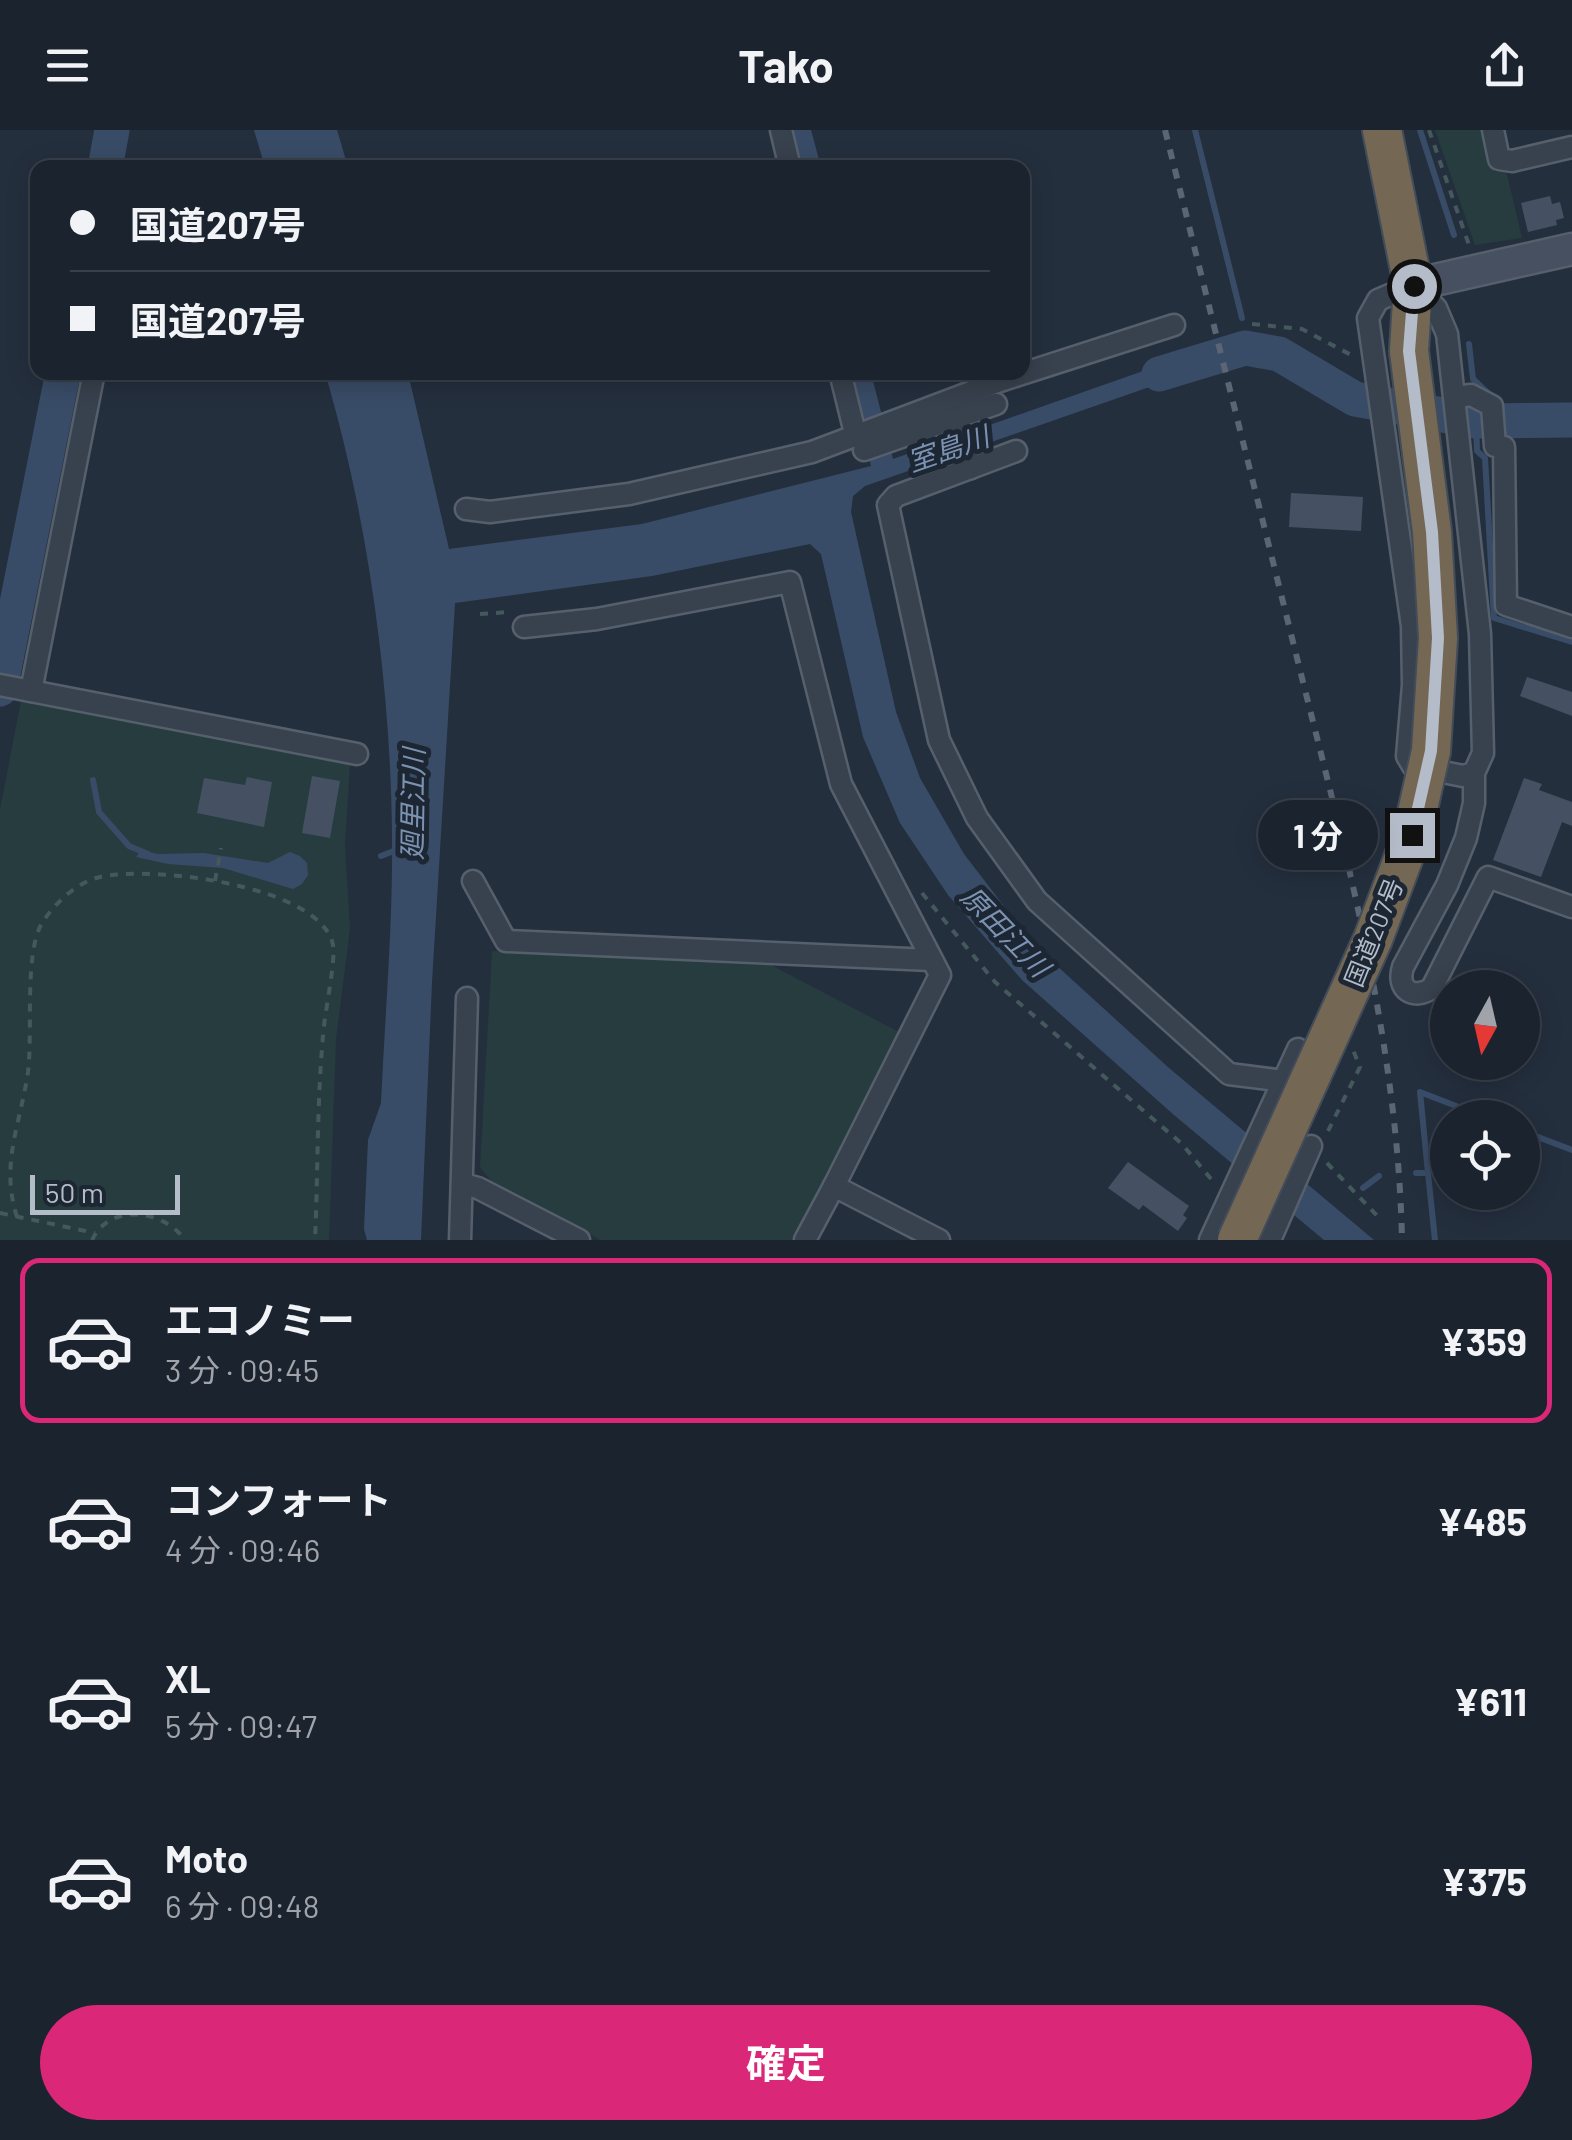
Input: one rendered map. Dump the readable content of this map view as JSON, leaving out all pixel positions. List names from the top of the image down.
{
  "streets": {
    "highway": ["国道207号"]
  },
  "water": ["室島川", "廻里江川", "原田江川"],
  "scale_bar": "50 m",
  "north": "bottom",
  "page": {
    "header": "Tako",
    "banner": ["国道207号", "国道207号"],
    "bubble": "1 分",
    "scale": "50 m",
    "list": [
      {
        "name": "エコノミー",
        "note": "3 分 · 09:45",
        "value": "¥359"
      },
      {
        "name": "コンフォート",
        "note": "4 分 · 09:46",
        "value": "¥485"
      },
      {
        "name": "XL",
        "note": "5 分 · 09:47",
        "value": "¥611"
      },
      {
        "name": "Moto",
        "note": "6 分 · 09:48",
        "value": "¥375"
      }
    ],
    "buttons": "確定"
  }
}
